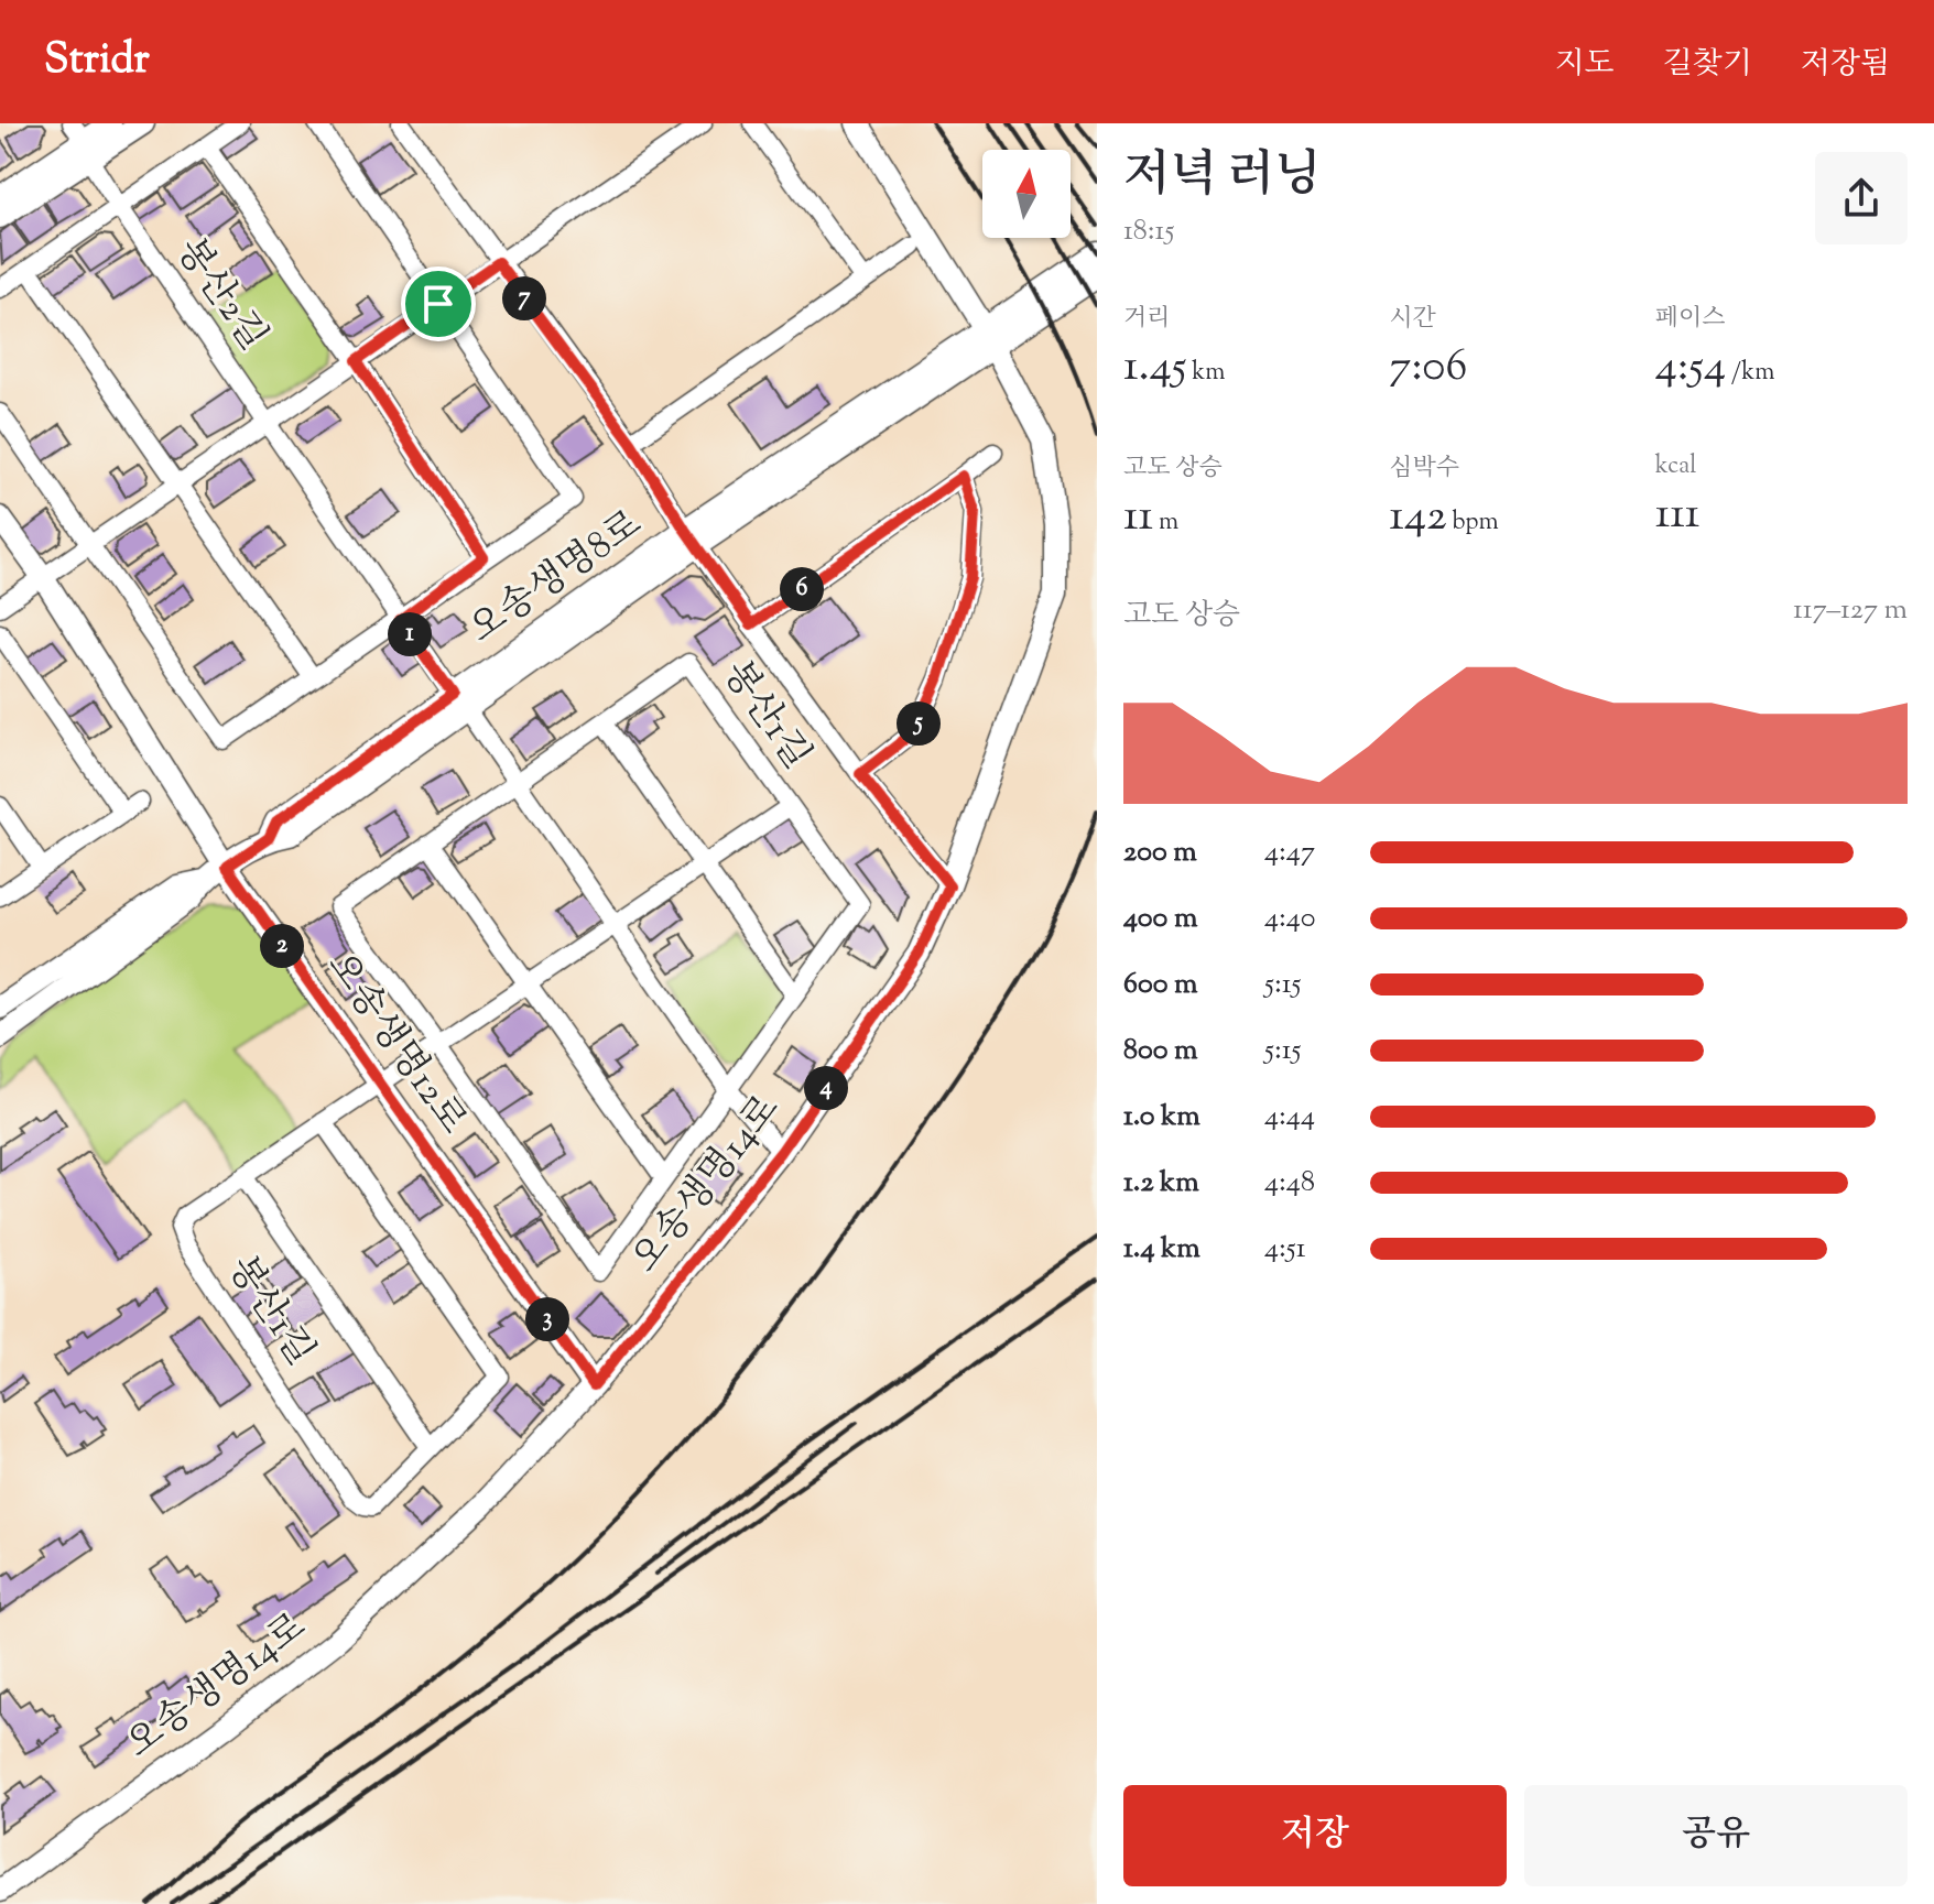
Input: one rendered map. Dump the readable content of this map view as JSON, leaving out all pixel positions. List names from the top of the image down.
{
  "streets": {
    "street": [
      "봉산2길",
      "오송생명8로",
      "봉산1길",
      "오송생명12로",
      "오송생명14로"
    ]
  },
  "crossings": [
    ["봉산2길", "오송생명8로"],
    ["오송생명8로", "오송생명12로"],
    ["오송생명8로", "오송생명14로"],
    ["봉산1길", "오송생명12로"],
    ["오송생명12로", "오송생명14로"]
  ],
  "north": "top",
  "page": {
    "header": "Stridr",
    "nav": ["지도", "길찾기", "저장됨"],
    "heading": ["저녁 러닝", "18:15"],
    "stats": [
      ["거리", "1.45 km"],
      ["시간", "7:06"],
      ["페이스", "4:54 /km"],
      ["고도 상승", "11 m"],
      ["심박수", "142 bpm"],
      ["kcal", "111"]
    ],
    "pins": [
      "7",
      "6",
      "1",
      "5",
      "2",
      "4",
      "3"
    ],
    "chart": ["고도 상승", "117–127 m"],
    "list": [
      {
        "name": "200 m",
        "note": "4:47"
      },
      {
        "name": "400 m",
        "note": "4:40"
      },
      {
        "name": "600 m",
        "note": "5:15"
      },
      {
        "name": "800 m",
        "note": "5:15"
      },
      {
        "name": "1.0 km",
        "note": "4:44"
      },
      {
        "name": "1.2 km",
        "note": "4:48"
      },
      {
        "name": "1.4 km",
        "note": "4:51"
      }
    ],
    "buttons": ["저장", "공유"]
  }
}
